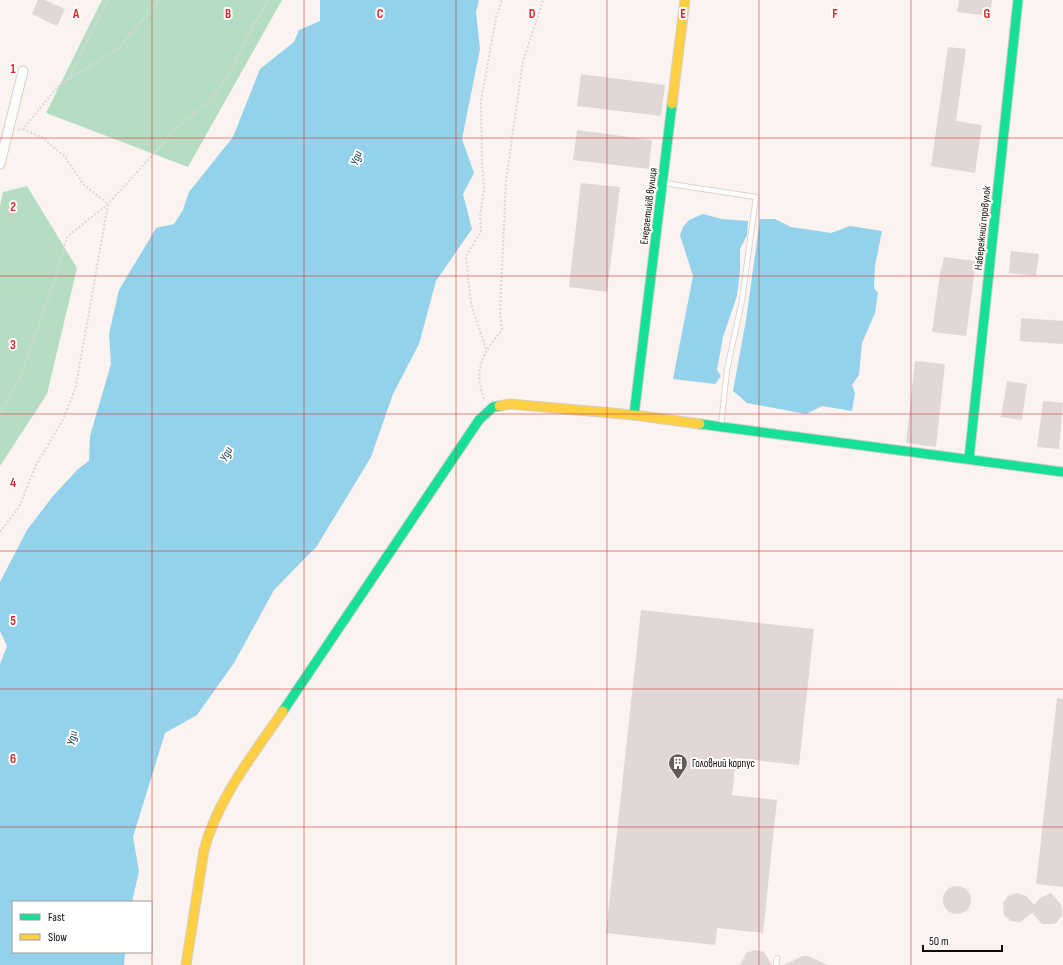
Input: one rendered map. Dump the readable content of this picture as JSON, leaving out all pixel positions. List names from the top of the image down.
{
  "streets": {
    "street": ["Енергетиків вулиця", "Набережний провулок"]
  },
  "water": ["Уди"],
  "places": {
    "building": ["Головний корпус"]
  },
  "legend": ["Fast", "Slow"],
  "scale_bar": "50 m",
  "grid": {
    "columns": [
      "A",
      "B",
      "C",
      "D",
      "E",
      "F",
      "G"
    ],
    "rows": [
      "1",
      "2",
      "3",
      "4",
      "5",
      "6"
    ]
  }
}
